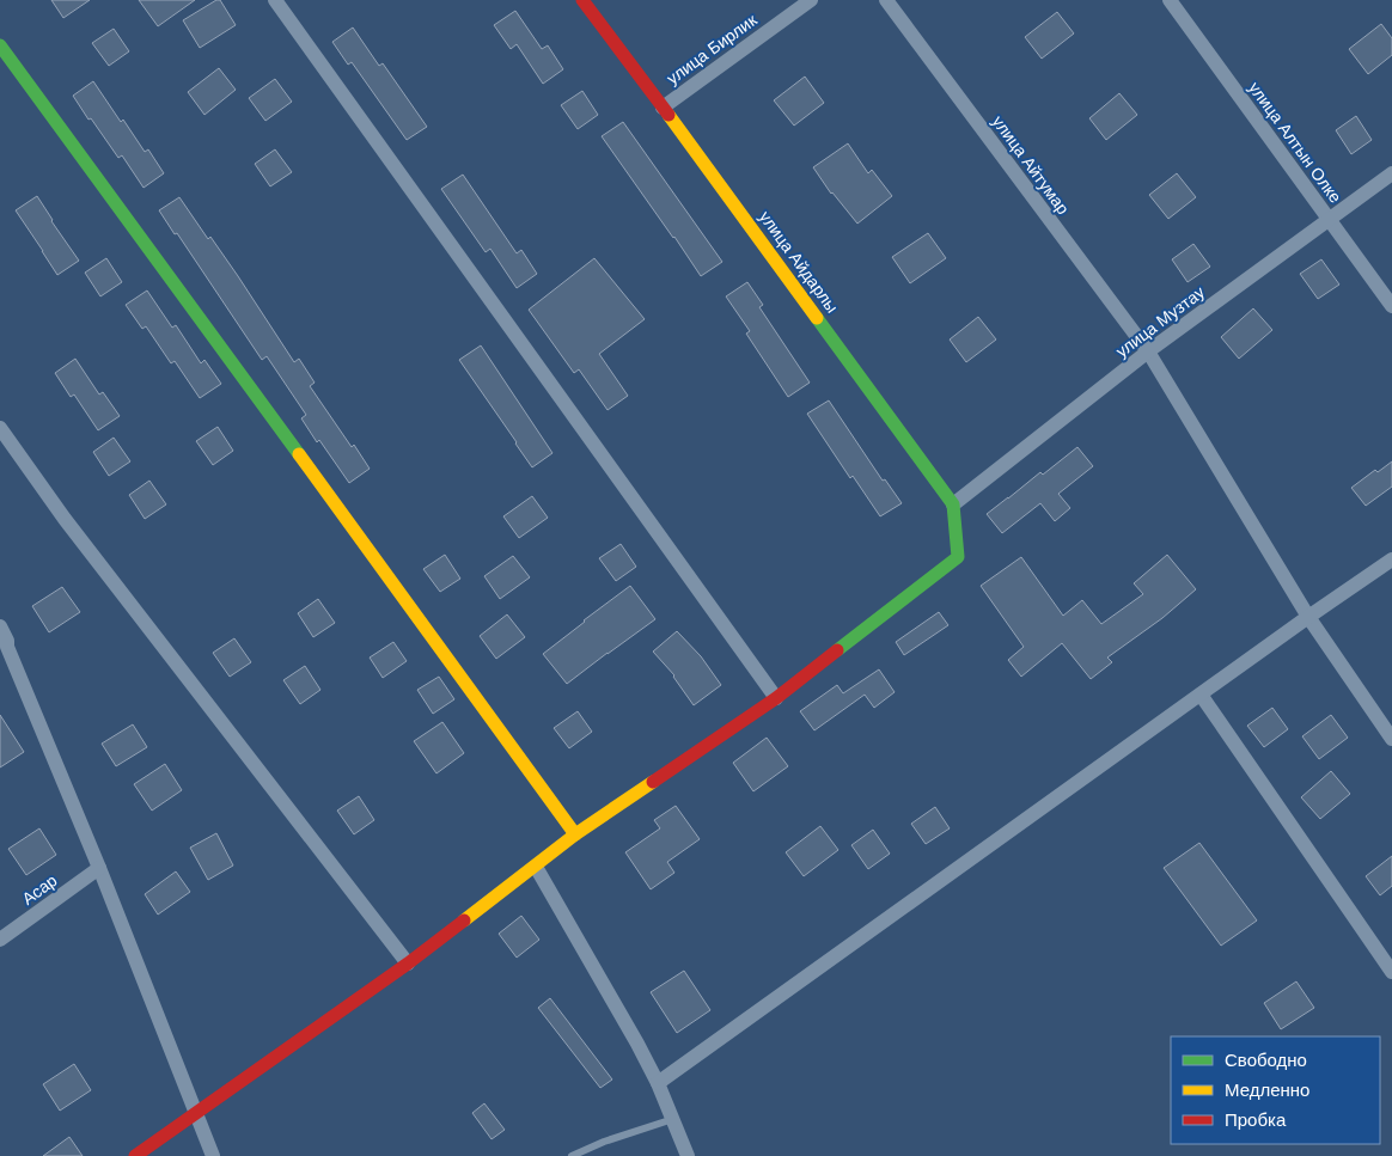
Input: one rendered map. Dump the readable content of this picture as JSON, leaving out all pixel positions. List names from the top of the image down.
{
  "streets": {
    "street": [
      "улица Бирлик",
      "улица Алтын Олке",
      "улица Айтумар",
      "улица Айдарлы",
      "улица Музтау",
      "Асар"
    ]
  },
  "crossings": [
    ["улица Бирлик", "улица Айдарлы"],
    ["улица Алтын Олке", "улица Музтау"],
    ["улица Айтумар", "улица Музтау"],
    ["улица Айдарлы", "улица Музтау"]
  ],
  "legend": ["Свободно", "Медленно", "Пробка"]
}
